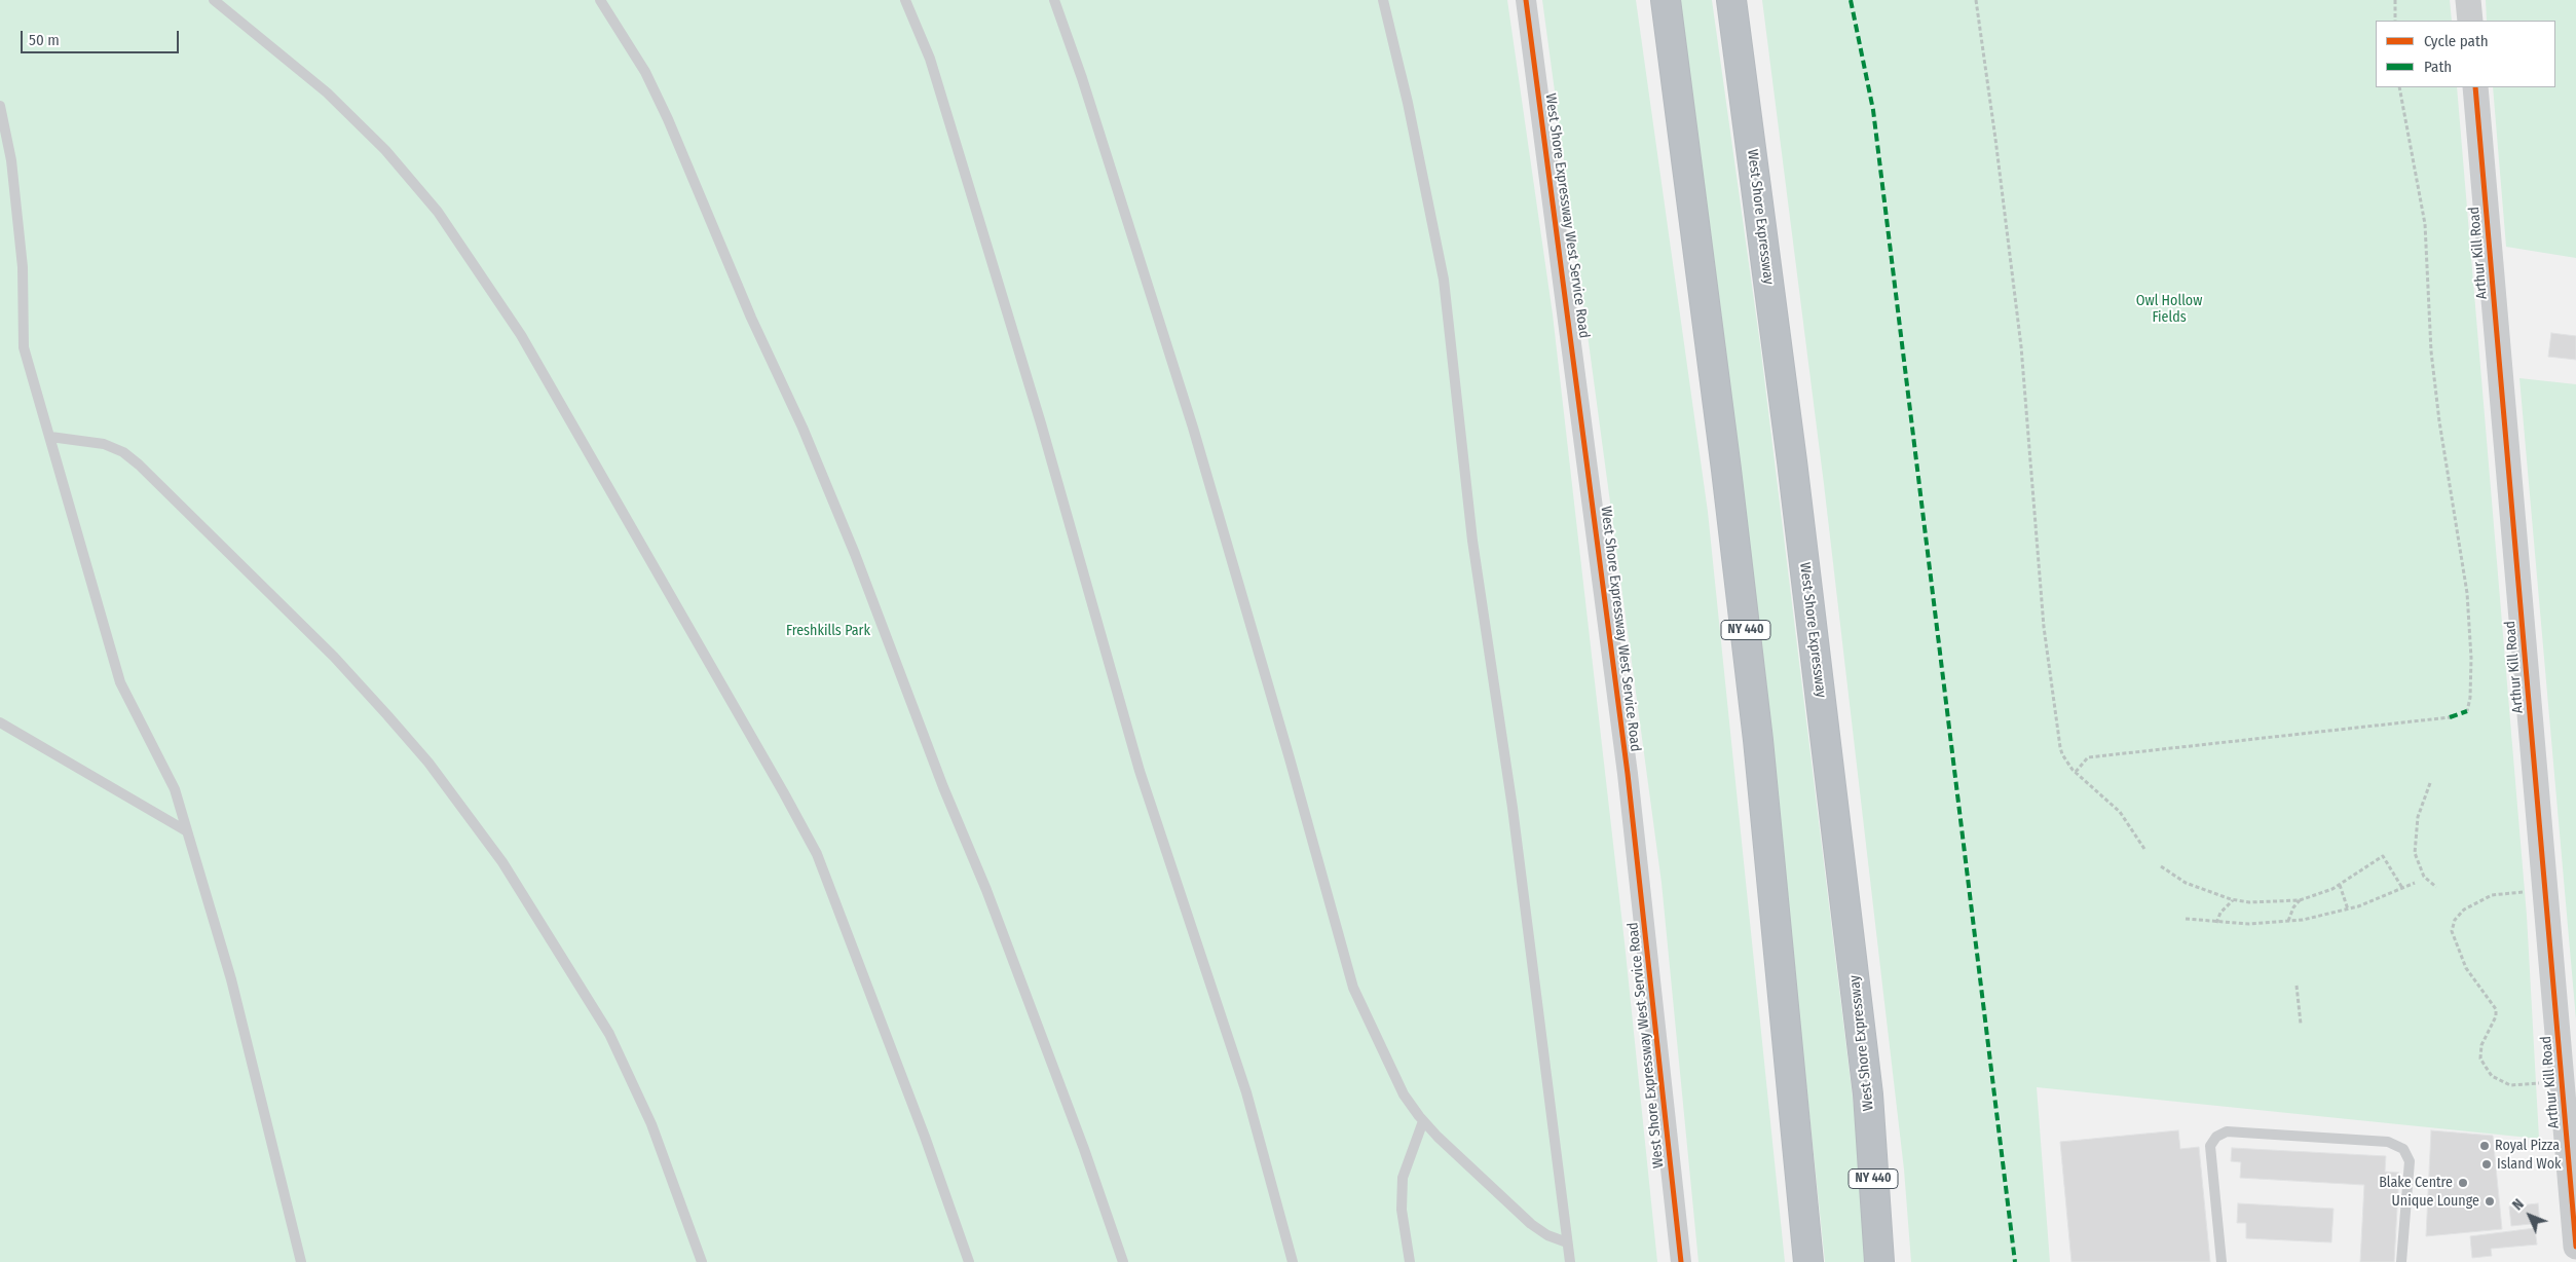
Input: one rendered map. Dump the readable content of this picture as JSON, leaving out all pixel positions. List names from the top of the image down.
{
  "streets": {
    "highway": ["West Shore Expressway", "NY 440"],
    "street": ["West Shore Expressway West Service Road", "Arthur Kill Road"]
  },
  "parks": ["Owl Hollow Fields", "Freshkills Park"],
  "places": [
    "Royal Pizza",
    "Island Wok",
    "Blake Centre",
    "Unique Lounge"
  ],
  "legend": ["Cycle path", "Path"],
  "scale_bar": "50 m",
  "north": "top left"
}
